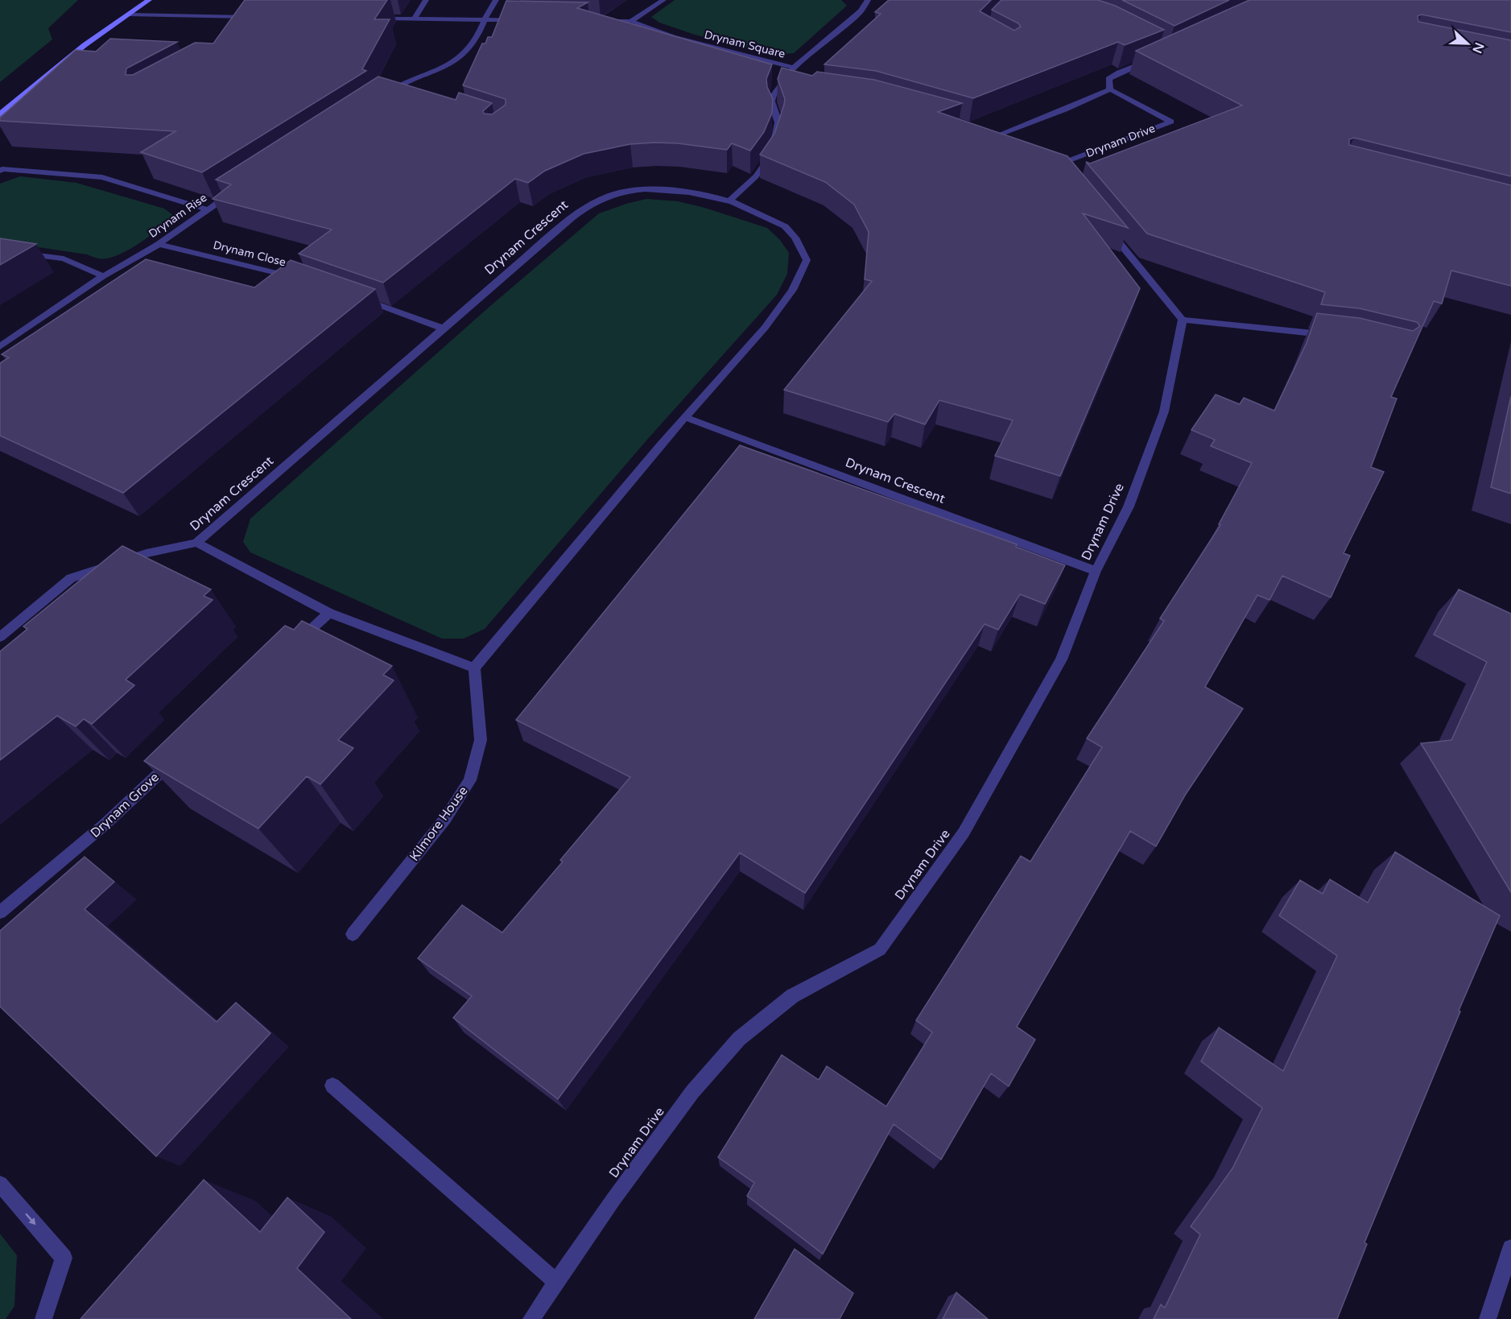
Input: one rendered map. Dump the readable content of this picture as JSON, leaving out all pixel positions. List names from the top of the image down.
{
  "streets": {
    "street": [
      "Drynam Square",
      "Drynam Drive",
      "Drynam Rise",
      "Drynam Crescent",
      "Drynam Close",
      "Drynam Grove",
      "Kilmore House"
    ]
  },
  "crossings": [
    ["Drynam Drive", "Drynam Crescent"],
    ["Drynam Rise", "Drynam Close"],
    ["Drynam Crescent", "Kilmore House"]
  ],
  "north": "right"
}
